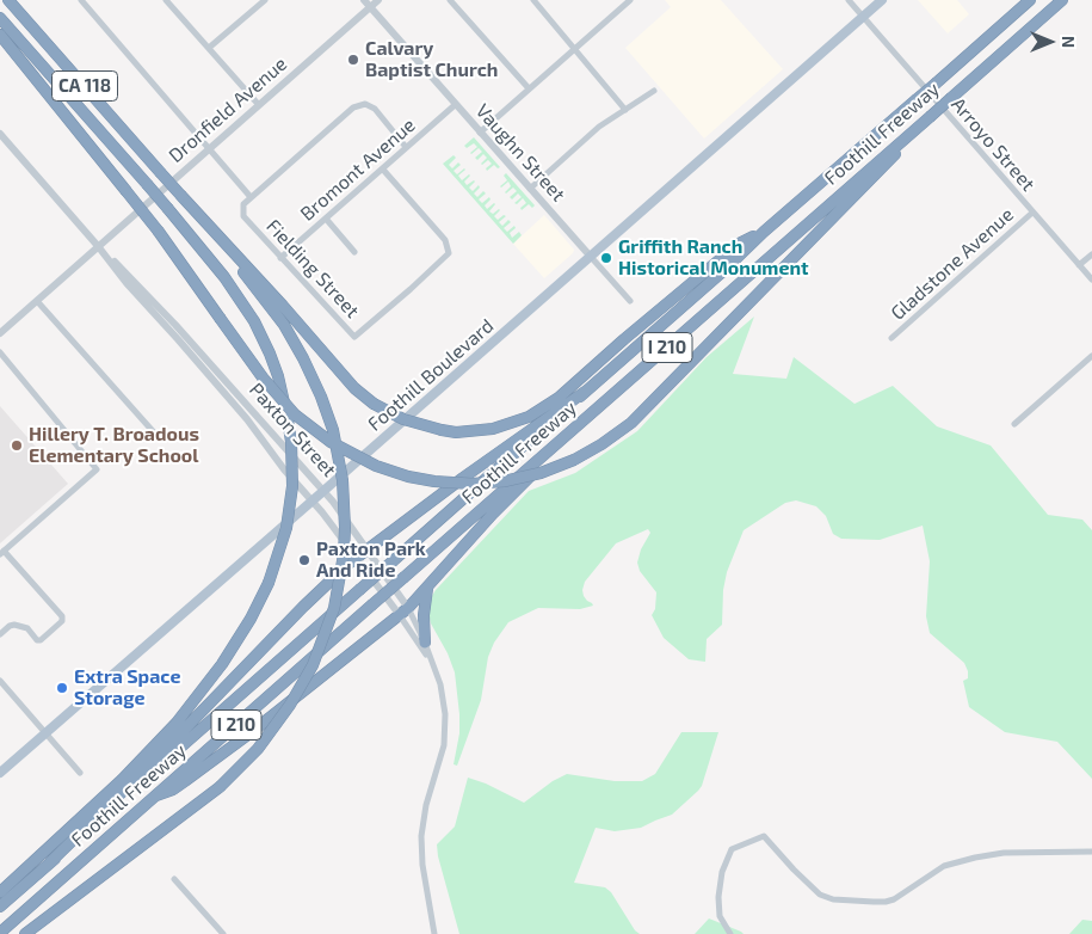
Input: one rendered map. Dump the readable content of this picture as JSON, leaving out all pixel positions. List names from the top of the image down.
{
  "streets": {
    "highway": ["CA 118", "Foothill Freeway", "I 210"],
    "main road": ["Foothill Boulevard"],
    "street": [
      "Dronfield Avenue",
      "Arroyo Street",
      "Vaughn Street",
      "Bromont Avenue",
      "Gladstone Avenue",
      "Fielding Street",
      "Paxton Street"
    ]
  },
  "crossings": [
    ["Dronfield Avenue", "Vaughn Street"],
    ["Dronfield Avenue", "Paxton Street"],
    ["Arroyo Street", "Gladstone Avenue"],
    ["Arroyo Street", "Foothill Boulevard"],
    ["Vaughn Street", "Bromont Avenue"],
    ["Vaughn Street", "Foothill Boulevard"],
    ["Bromont Avenue", "Fielding Street"],
    ["Foothill Boulevard", "Paxton Street"]
  ],
  "places": [
    "Calvary Baptist Church",
    "Griffith Ranch Historical Monument",
    "Hillery T. Broadous Elementary School",
    "Paxton Park And Ride",
    "Extra Space Storage"
  ],
  "north": "right"
}
